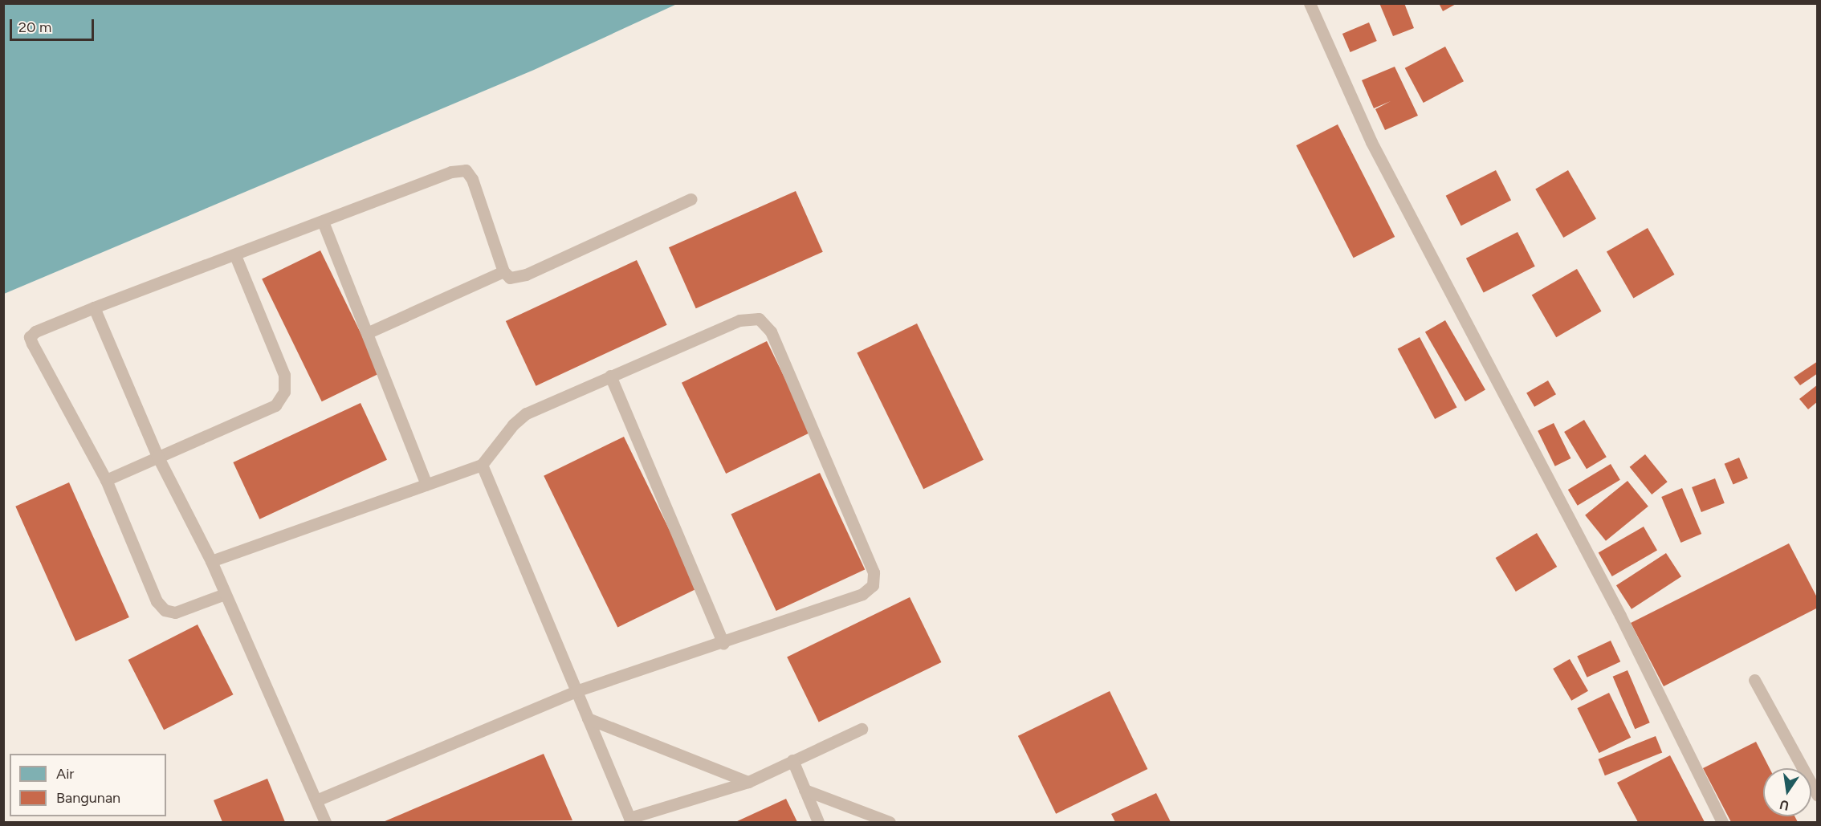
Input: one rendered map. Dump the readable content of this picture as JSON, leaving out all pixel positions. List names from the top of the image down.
{
  "legend": ["Air", "Bangunan"],
  "scale_bar": "20 m",
  "north": "bottom"
}
